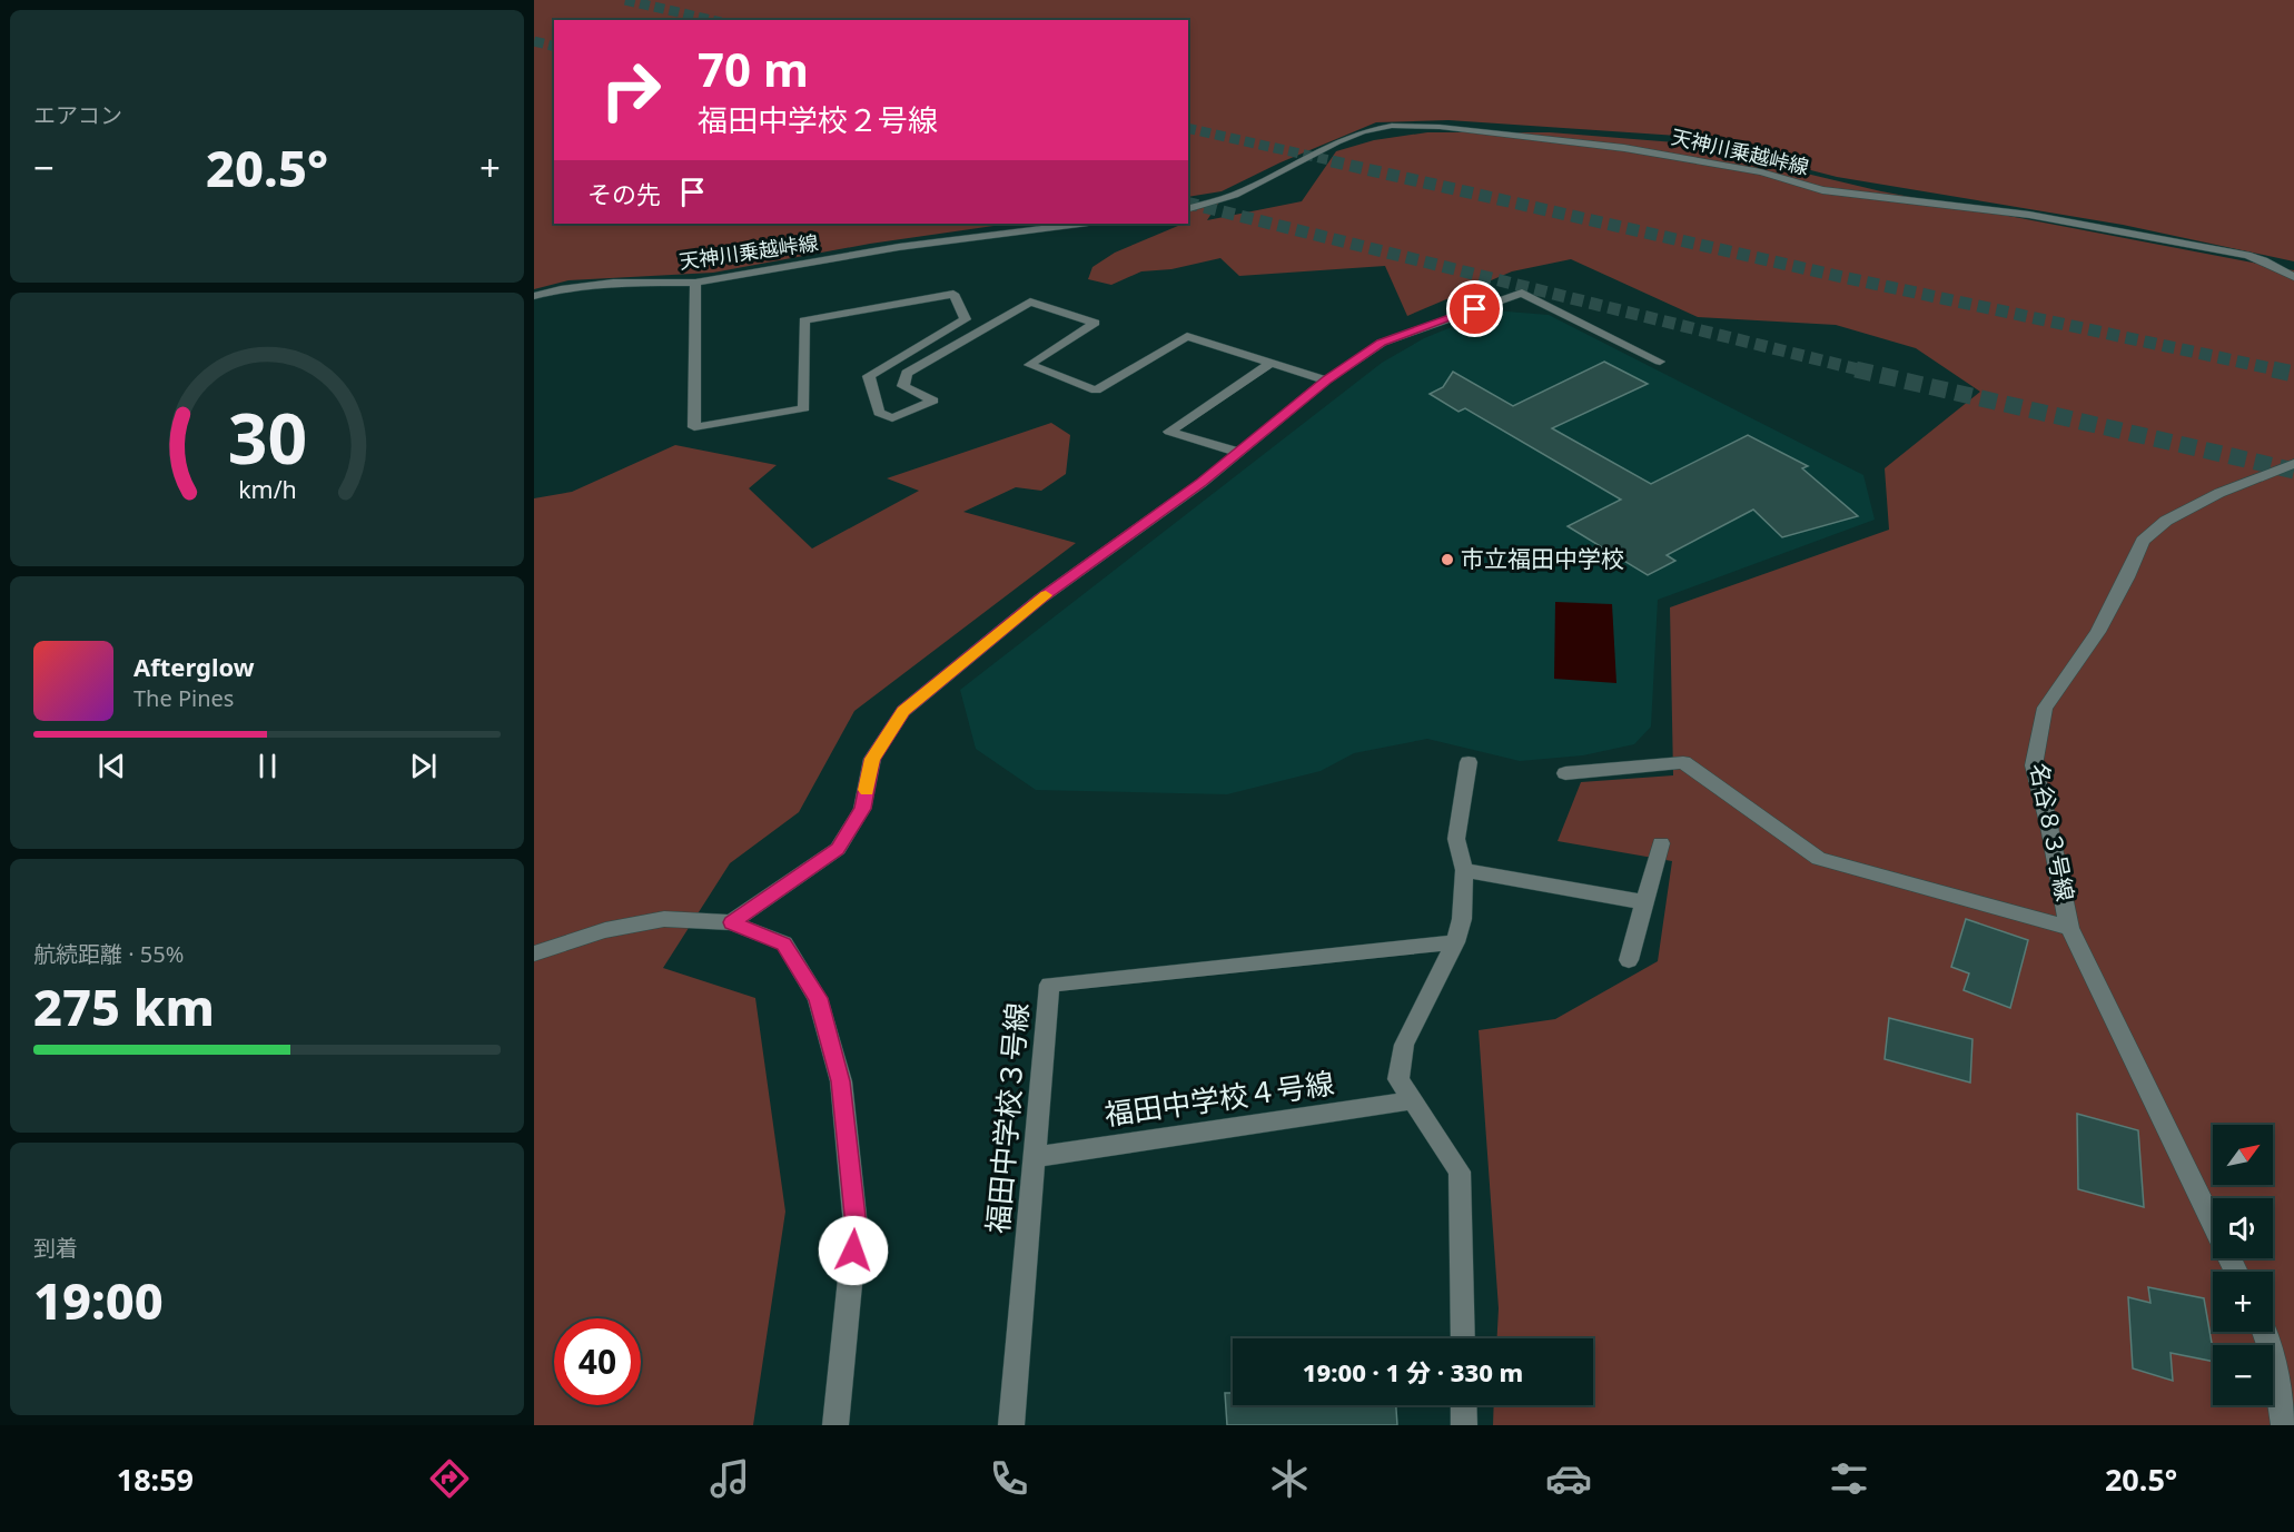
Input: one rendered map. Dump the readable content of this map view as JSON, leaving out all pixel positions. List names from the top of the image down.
{
  "streets": {
    "street": [
      "天神川乗越峠線",
      "名谷８３号線",
      "福田中学校４号線",
      "福田中学校３号線"
    ]
  },
  "crossings": [
    ["福田中学校４号線", "福田中学校３号線"]
  ],
  "places": ["市立福田中学校"],
  "north": "top right",
  "page": {
    "tile": [
      "エアコン",
      ["航続距離 · 55%", "275 km"],
      ["到着", "19:00"]
    ],
    "turn": ["70 m", "福田中学校２号線"],
    "heat": ["−", "20.5°", "+"],
    "then": "その先",
    "song": ["Afterglow", "The Pines"],
    "map_buttons": ["+", "−"],
    "limit": "40",
    "trip": "19:00 · 1 分 · 330 m",
    "tabs": ["18:59", "20.5°"],
    "gauge": ["30", "km/h"]
  }
}
